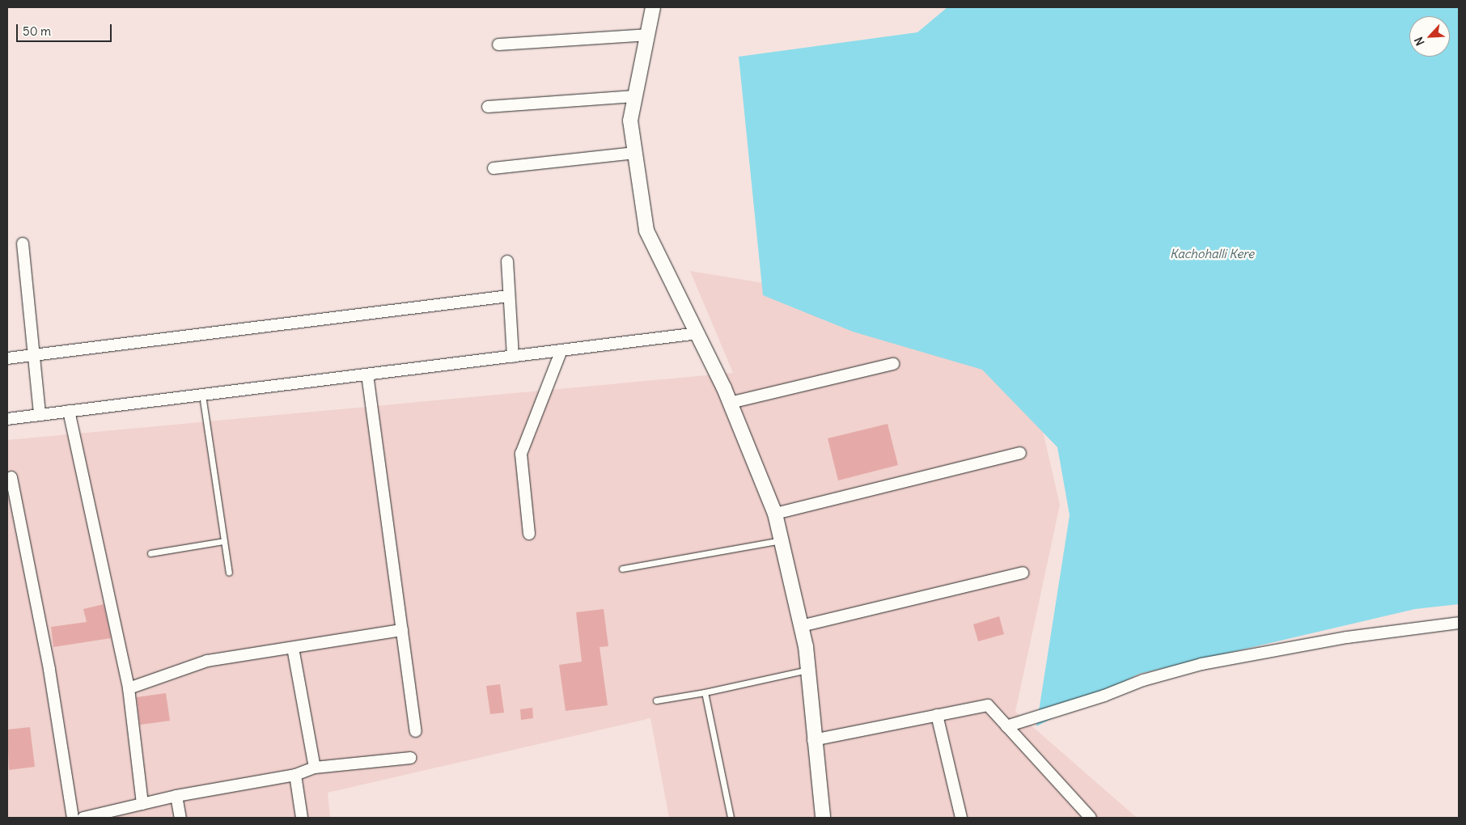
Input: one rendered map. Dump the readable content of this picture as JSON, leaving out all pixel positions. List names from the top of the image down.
{
  "water": ["Kachohalli Kere"],
  "scale_bar": "50 m",
  "north": "bottom left"
}
